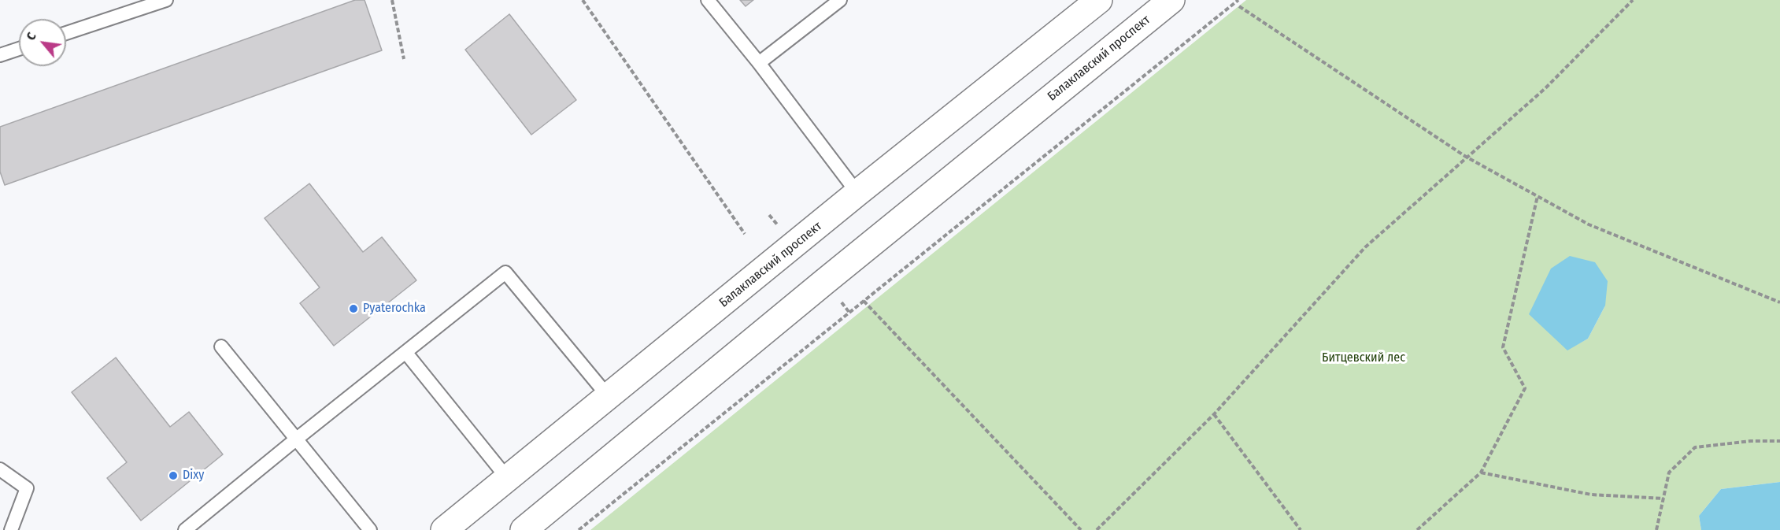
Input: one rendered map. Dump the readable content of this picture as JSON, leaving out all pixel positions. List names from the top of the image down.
{
  "streets": {
    "main road": ["Балаклавский проспект"]
  },
  "parks": ["Битцевский лес"],
  "places": ["Pyaterochka", "Dixy"],
  "north": "top left"
}
